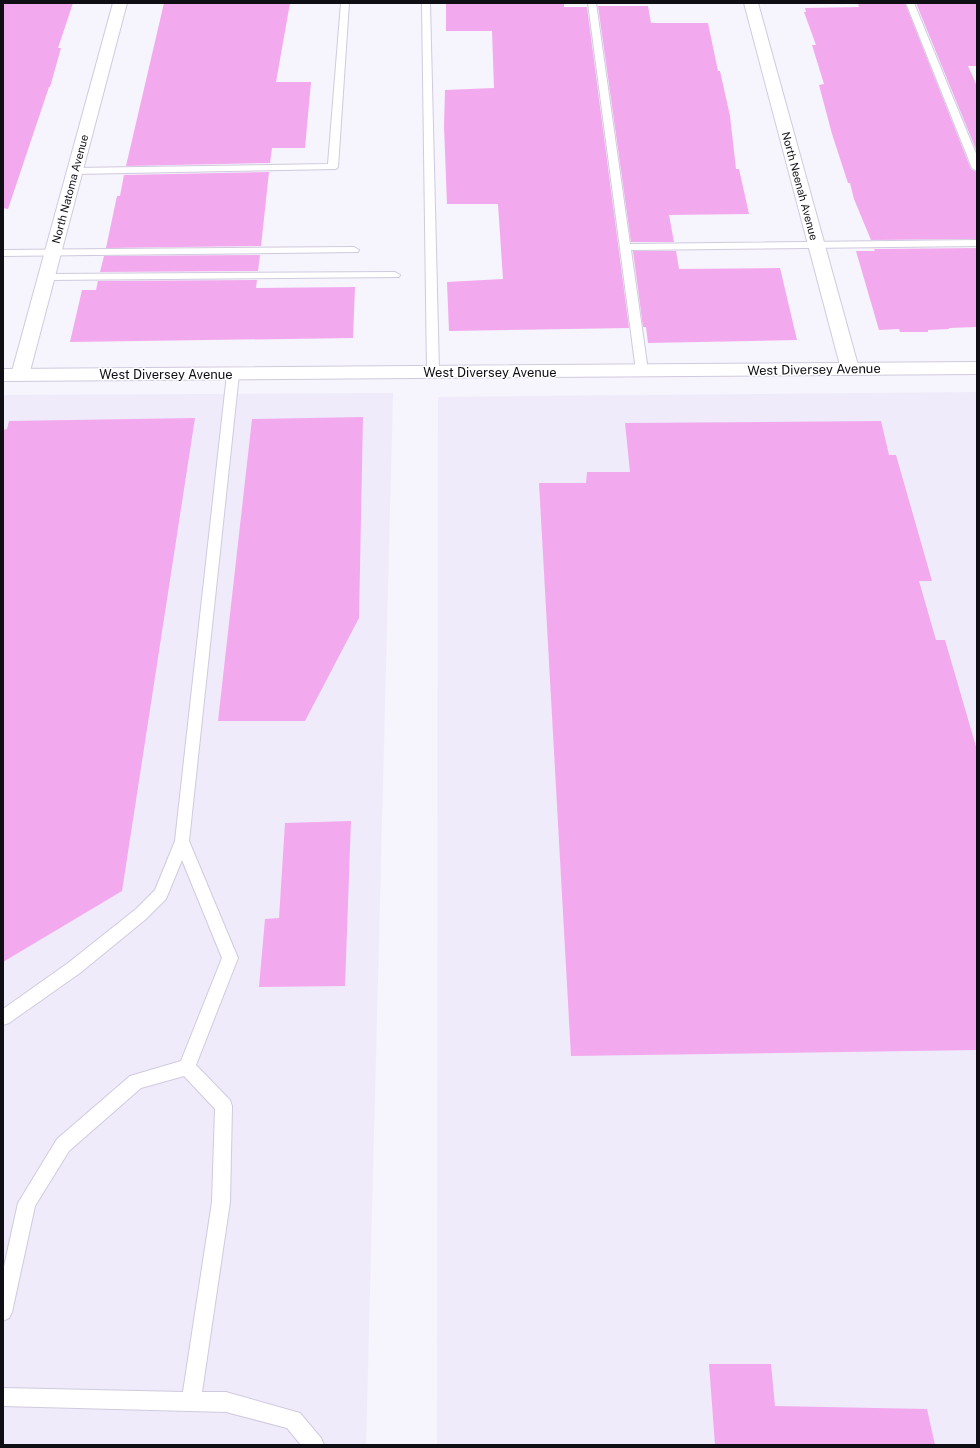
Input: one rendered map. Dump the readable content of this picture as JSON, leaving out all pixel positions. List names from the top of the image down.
{
  "streets": {
    "street": ["North Neenah Avenue", "North Natoma Avenue", "West Diversey Avenue"]
  },
  "crossings": [
    ["North Neenah Avenue", "West Diversey Avenue"],
    ["North Natoma Avenue", "West Diversey Avenue"]
  ]
}
